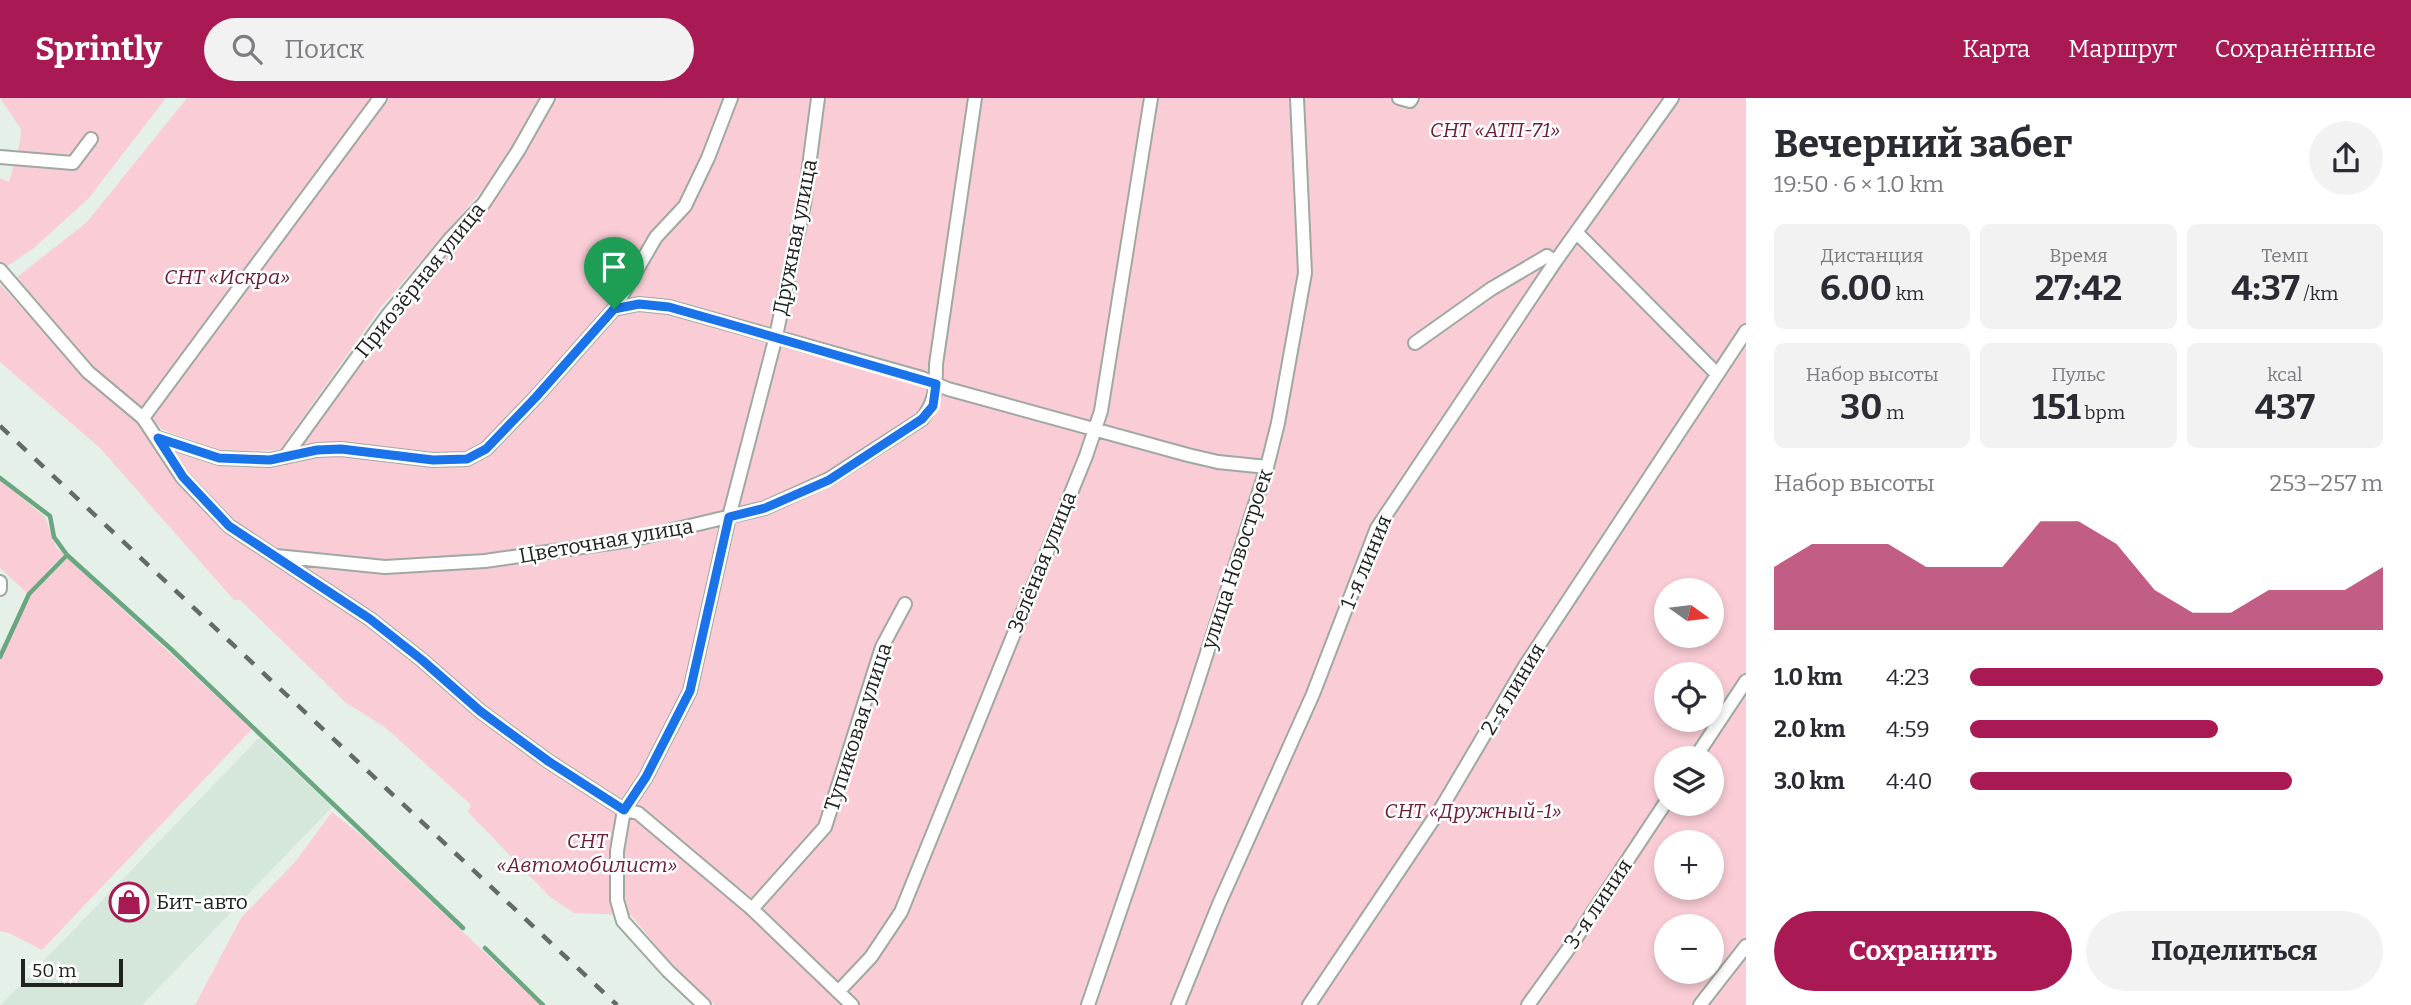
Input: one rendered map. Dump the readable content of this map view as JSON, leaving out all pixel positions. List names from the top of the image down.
{
  "streets": {
    "street": [
      "Дружная улица",
      "Приозёрная улица",
      "Цветочная улица",
      "улица Новостроек",
      "Зелёная улица",
      "1-я линия",
      "2-я линия",
      "Тупиковая улица",
      "3-я линия"
    ]
  },
  "crossings": [
    ["Дружная улица", "Цветочная улица"]
  ],
  "parks": [
    "СНТ «АТП-71»",
    "СНТ «Искра»",
    "СНТ «Дружный-1»",
    "СНТ «Автомобилист»"
  ],
  "places": {
    "shop": ["Бит-авто"]
  },
  "scale_bar": "50 m",
  "north": "right",
  "page": {
    "header": "Sprintly",
    "search": "Поиск",
    "nav": ["Карта", "Маршрут", "Сохранённые"],
    "heading": ["Вечерний забег", "19:50 · 6 × 1.0 km"],
    "stats": [
      ["Дистанция", "6.00 km"],
      ["Время", "27:42"],
      ["Темп", "4:37 /km"],
      ["Набор высоты", "30 m"],
      ["Пульс", "151 bpm"],
      ["kcal", "437"]
    ],
    "chart": ["Набор высоты", "253–257 m"],
    "map_buttons": ["+", "−"],
    "list": [
      {
        "name": "1.0 km",
        "note": "4:23"
      },
      {
        "name": "2.0 km",
        "note": "4:59"
      },
      {
        "name": "3.0 km",
        "note": "4:40"
      }
    ],
    "buttons": ["Сохранить", "Поделиться"],
    "scale": "50 m"
  }
}
